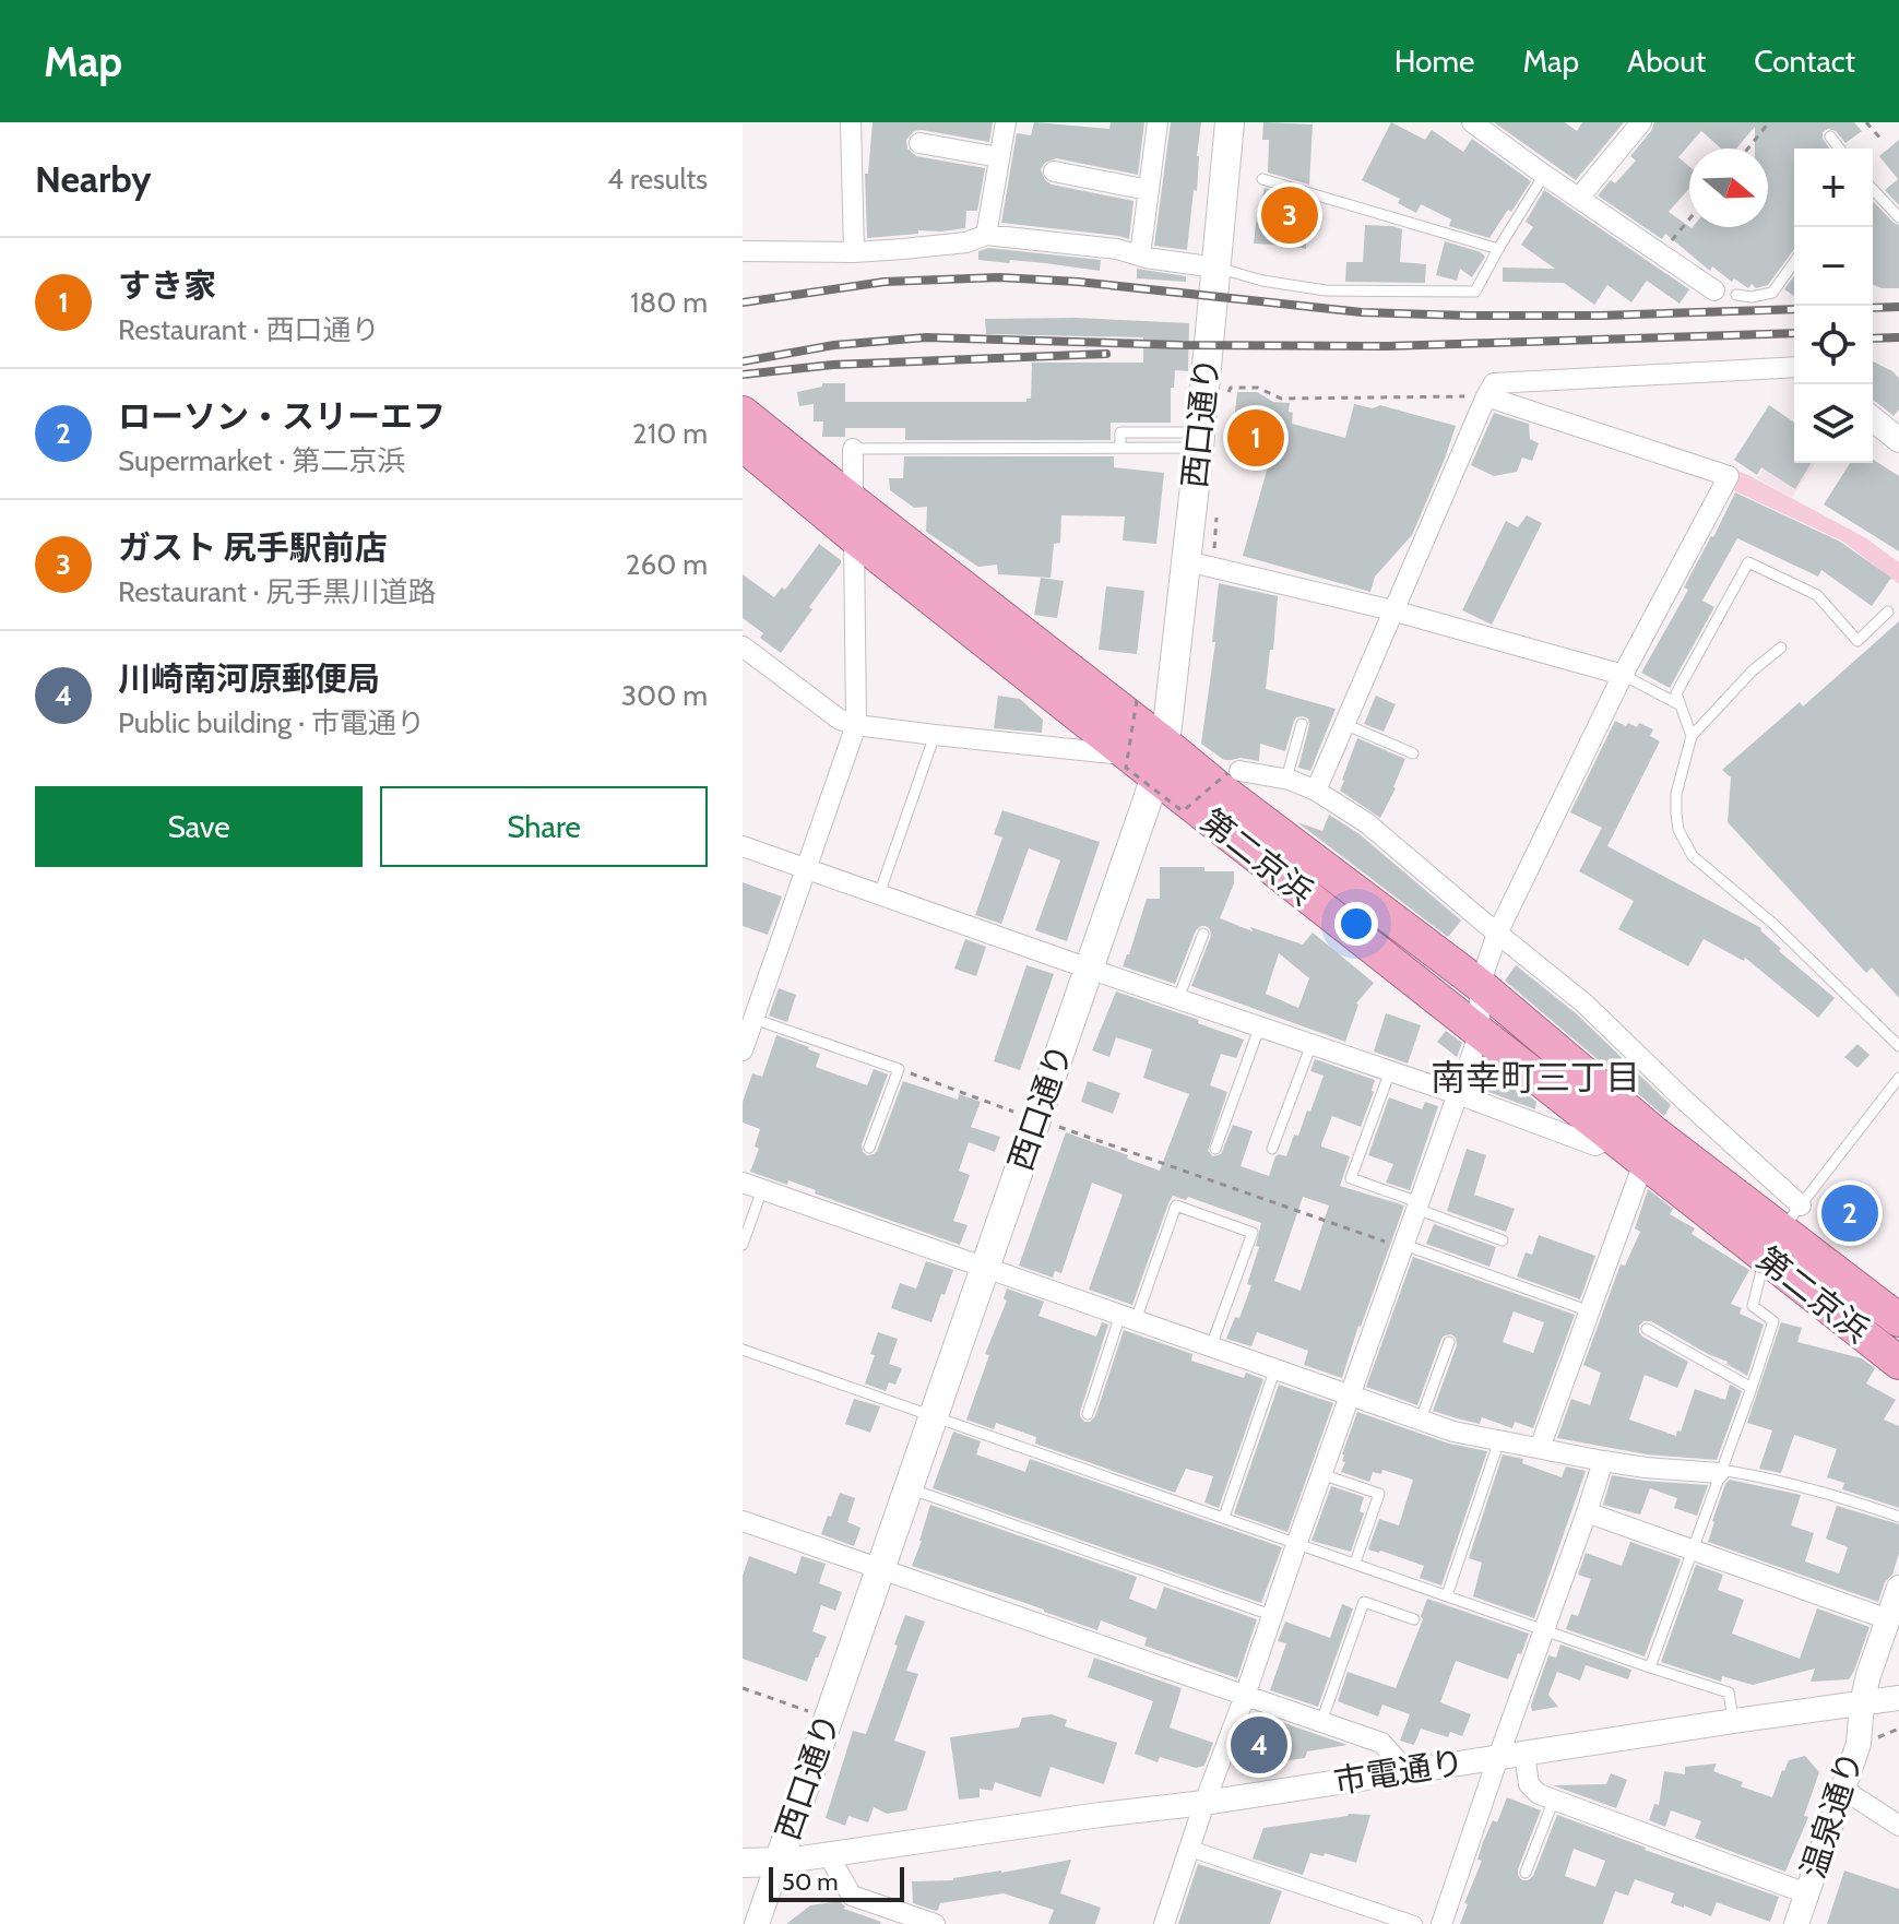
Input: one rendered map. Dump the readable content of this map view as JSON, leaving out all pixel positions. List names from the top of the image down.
{
  "streets": {
    "highway": ["第二京浜"],
    "main road": ["西口通り", "市電通り"],
    "street": ["温泉通り"]
  },
  "crossings": [
    ["西口通り", "第二京浜"],
    ["西口通り", "市電通り"],
    ["市電通り", "温泉通り"]
  ],
  "districts": ["南幸町三丁目"],
  "scale_bar": "50 m",
  "north": "right",
  "page": {
    "header": "Map",
    "nav": [
      "Home",
      "Map",
      "About",
      "Contact"
    ],
    "heading": ["Nearby", "4 results"],
    "map_buttons": ["+", "−"],
    "pins": [
      "3",
      "1",
      "2",
      "4"
    ],
    "list": [
      {
        "mark": "1",
        "name": "すき家",
        "note": "Restaurant · 西口通り",
        "value": "180 m"
      },
      {
        "mark": "2",
        "name": "ローソン・スリーエフ",
        "note": "Supermarket · 第二京浜",
        "value": "210 m"
      },
      {
        "mark": "3",
        "name": "ガスト 尻手駅前店",
        "note": "Restaurant · 尻手黒川道路",
        "value": "260 m"
      },
      {
        "mark": "4",
        "name": "川崎南河原郵便局",
        "note": "Public building · 市電通り",
        "value": "300 m"
      }
    ],
    "buttons": ["Save", "Share"],
    "scale": "50 m"
  }
}
